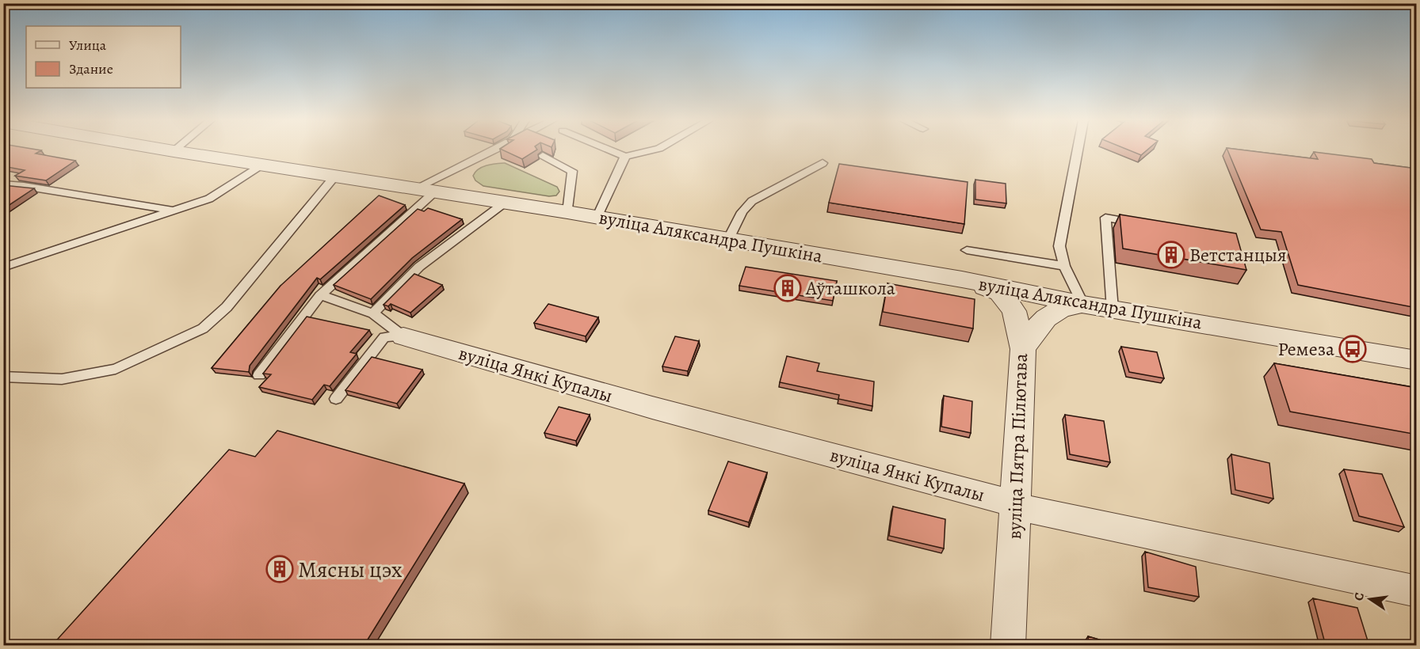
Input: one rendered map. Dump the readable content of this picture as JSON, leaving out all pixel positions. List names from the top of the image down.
{
  "streets": {
    "street": ["вуліца Аляксандра Пушкіна", "вуліца Янкі Купалы", "вуліца Пятра Пілютава"]
  },
  "crossings": [
    ["вуліца Аляксандра Пушкіна", "вуліца Пятра Пілютава"],
    ["вуліца Янкі Купалы", "вуліца Пятра Пілютава"]
  ],
  "places": {
    "building": ["Ветстанцыя", "Аўташкола", "Мясны цэх"],
    "bus stop": ["Ремеза"]
  },
  "legend": ["Улица", "Здание"],
  "north": "left"
}
